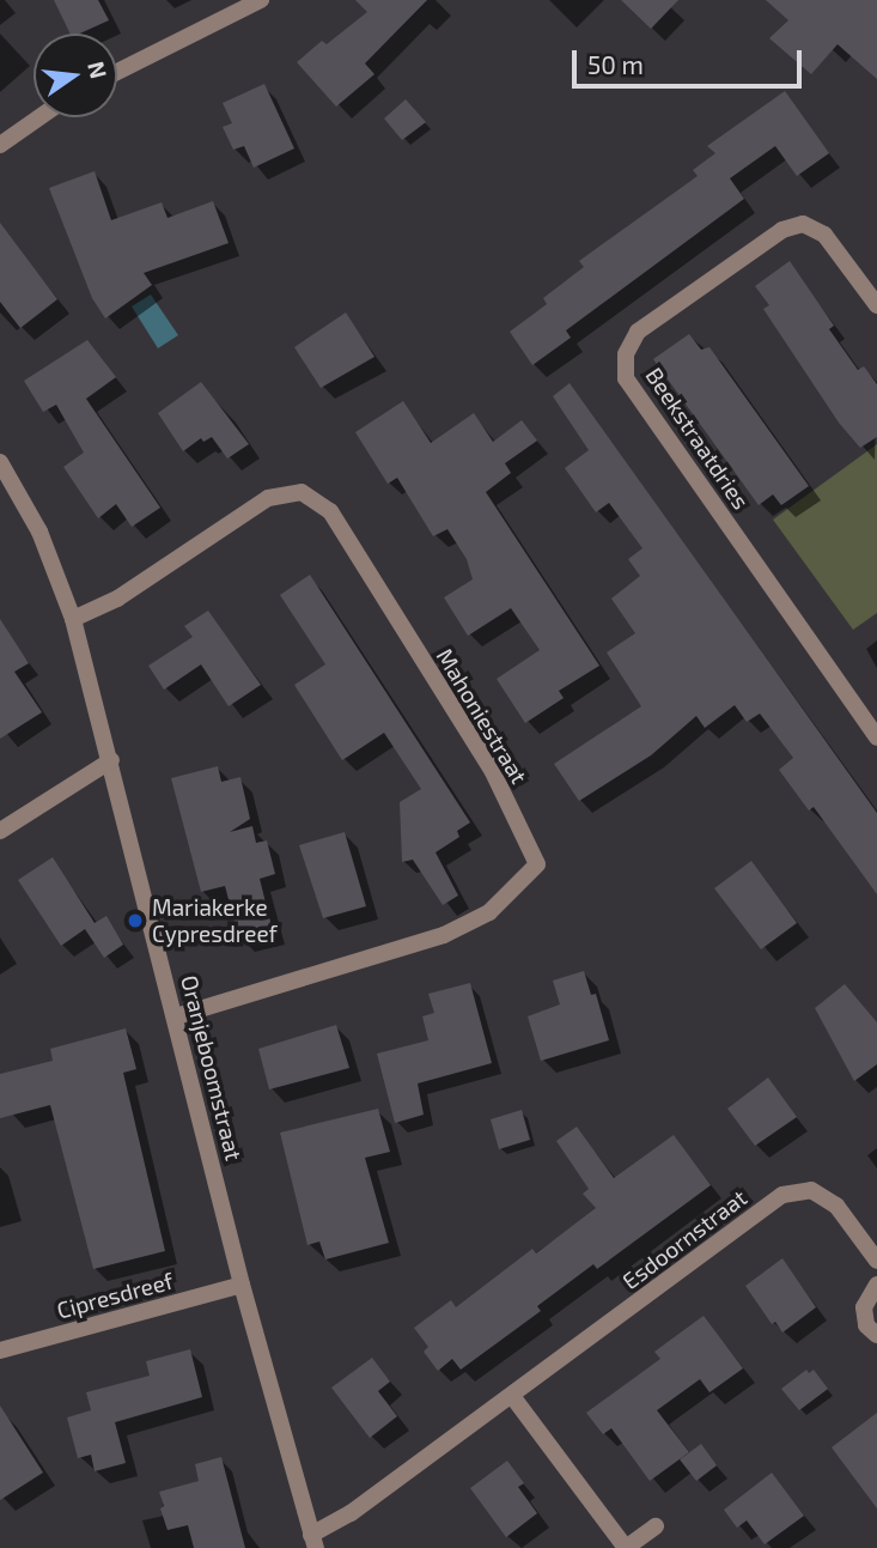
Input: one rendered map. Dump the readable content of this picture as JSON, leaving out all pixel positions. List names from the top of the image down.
{
  "streets": {
    "street": [
      "Beekstraatdries",
      "Mahoniestraat",
      "Oranjeboomstraat",
      "Esdoornstraat",
      "Cipresdreef"
    ]
  },
  "crossings": [
    ["Mahoniestraat", "Oranjeboomstraat"],
    ["Oranjeboomstraat", "Esdoornstraat"],
    ["Oranjeboomstraat", "Cipresdreef"]
  ],
  "places": ["Mariakerke Cypresdreef"],
  "scale_bar": "50 m",
  "north": "right"
}
